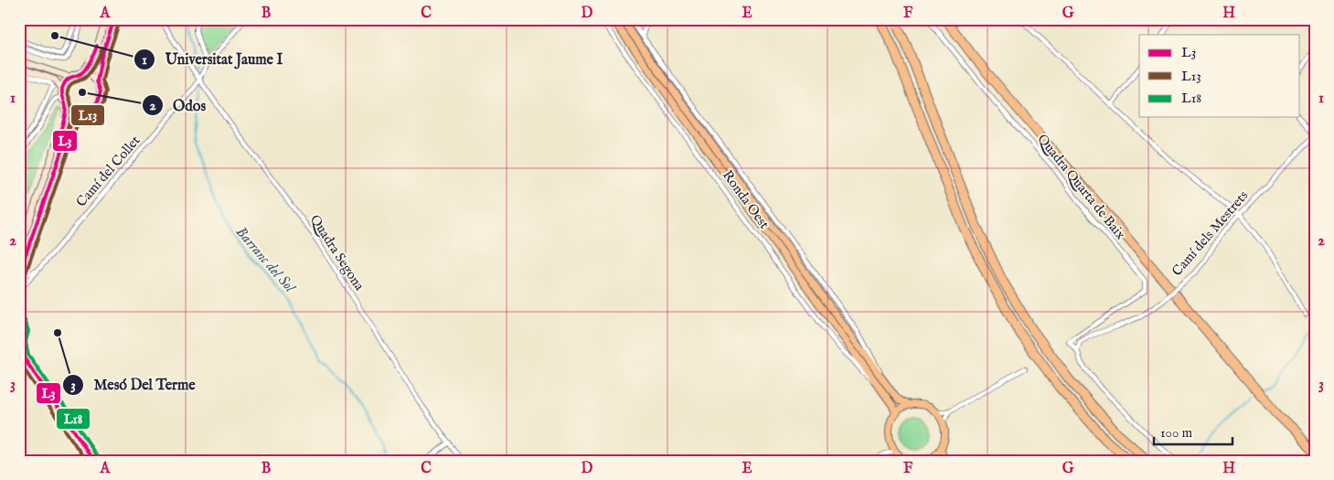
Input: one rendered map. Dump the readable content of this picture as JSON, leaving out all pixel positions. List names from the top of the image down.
{
  "streets": {
    "main road": ["Ronda Oest"],
    "street": [
      "Camí del Collet",
      "Quadra Quarta de Baix",
      "Camí dels Mestrets",
      "Quadra Segona"
    ]
  },
  "crossings": [
    ["Camí del Collet", "Quadra Segona"],
    ["Quadra Quarta de Baix", "Camí dels Mestrets"]
  ],
  "water": ["Barranc del Sol"],
  "places": ["Universitat Jaume I", "Odos", "Mesó Del Terme"],
  "lines": ["transit line L3", "transit line L13", "transit line L18"],
  "legend": ["L3", "L13", "L18"],
  "scale_bar": "100 m",
  "grid": {
    "columns": [
      "A",
      "B",
      "C",
      "D",
      "E",
      "F",
      "G",
      "H"
    ],
    "rows": ["1", "2", "3"]
  }
}
